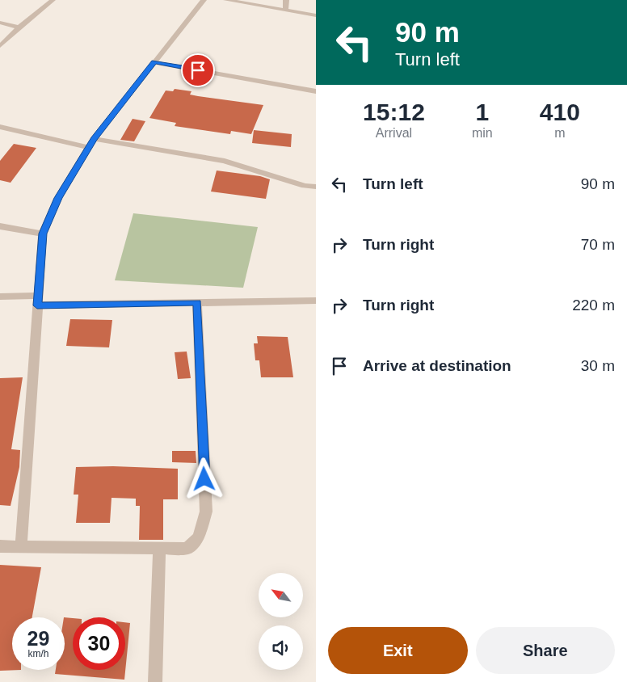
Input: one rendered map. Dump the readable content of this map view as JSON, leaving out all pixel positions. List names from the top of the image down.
{
  "north": "top left",
  "page": {
    "turn": ["90 m", "Turn left"],
    "eta": [
      "15:12",
      "Arrival",
      "1",
      "min",
      "410",
      "m"
    ],
    "list": [
      {
        "name": "Turn left",
        "value": "90 m"
      },
      {
        "name": "Turn right",
        "value": "70 m"
      },
      {
        "name": "Turn right",
        "value": "220 m"
      },
      {
        "name": "Arrive at destination",
        "value": "30 m"
      }
    ],
    "speed": "29 km/h",
    "limit": "30",
    "buttons": ["Exit", "Share"]
  }
}
